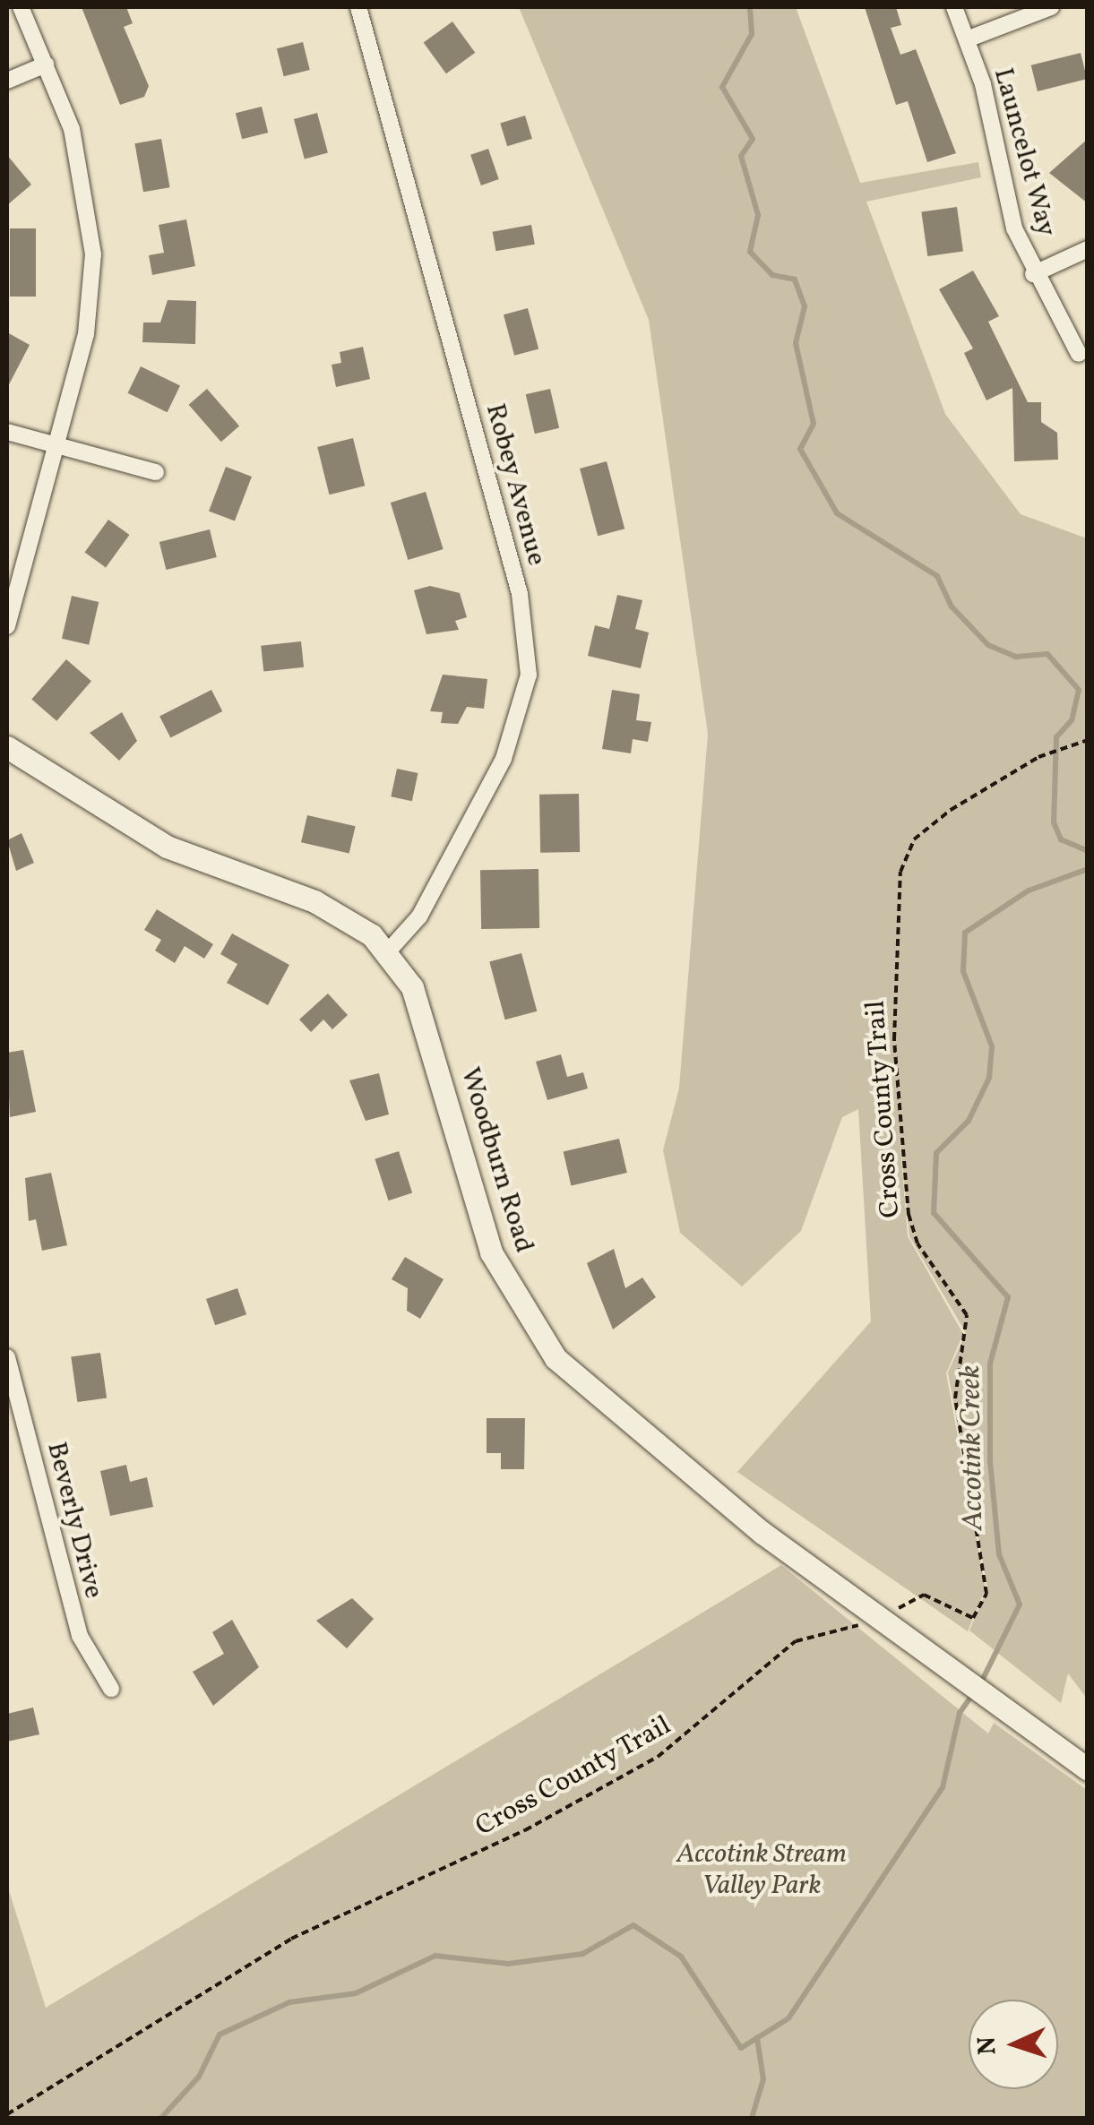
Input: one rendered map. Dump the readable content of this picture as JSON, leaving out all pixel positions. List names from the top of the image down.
{
  "streets": {
    "street": [
      "Launcelot Way",
      "Robey Avenue",
      "Woodburn Road",
      "Beverly Drive"
    ],
    "path": ["Cross County Trail"]
  },
  "crossings": [
    ["Robey Avenue", "Woodburn Road"],
    ["Cross County Trail", "Woodburn Road"]
  ],
  "water": ["Accotink Creek"],
  "parks": ["Accotink Stream Valley Park"],
  "north": "left"
}
